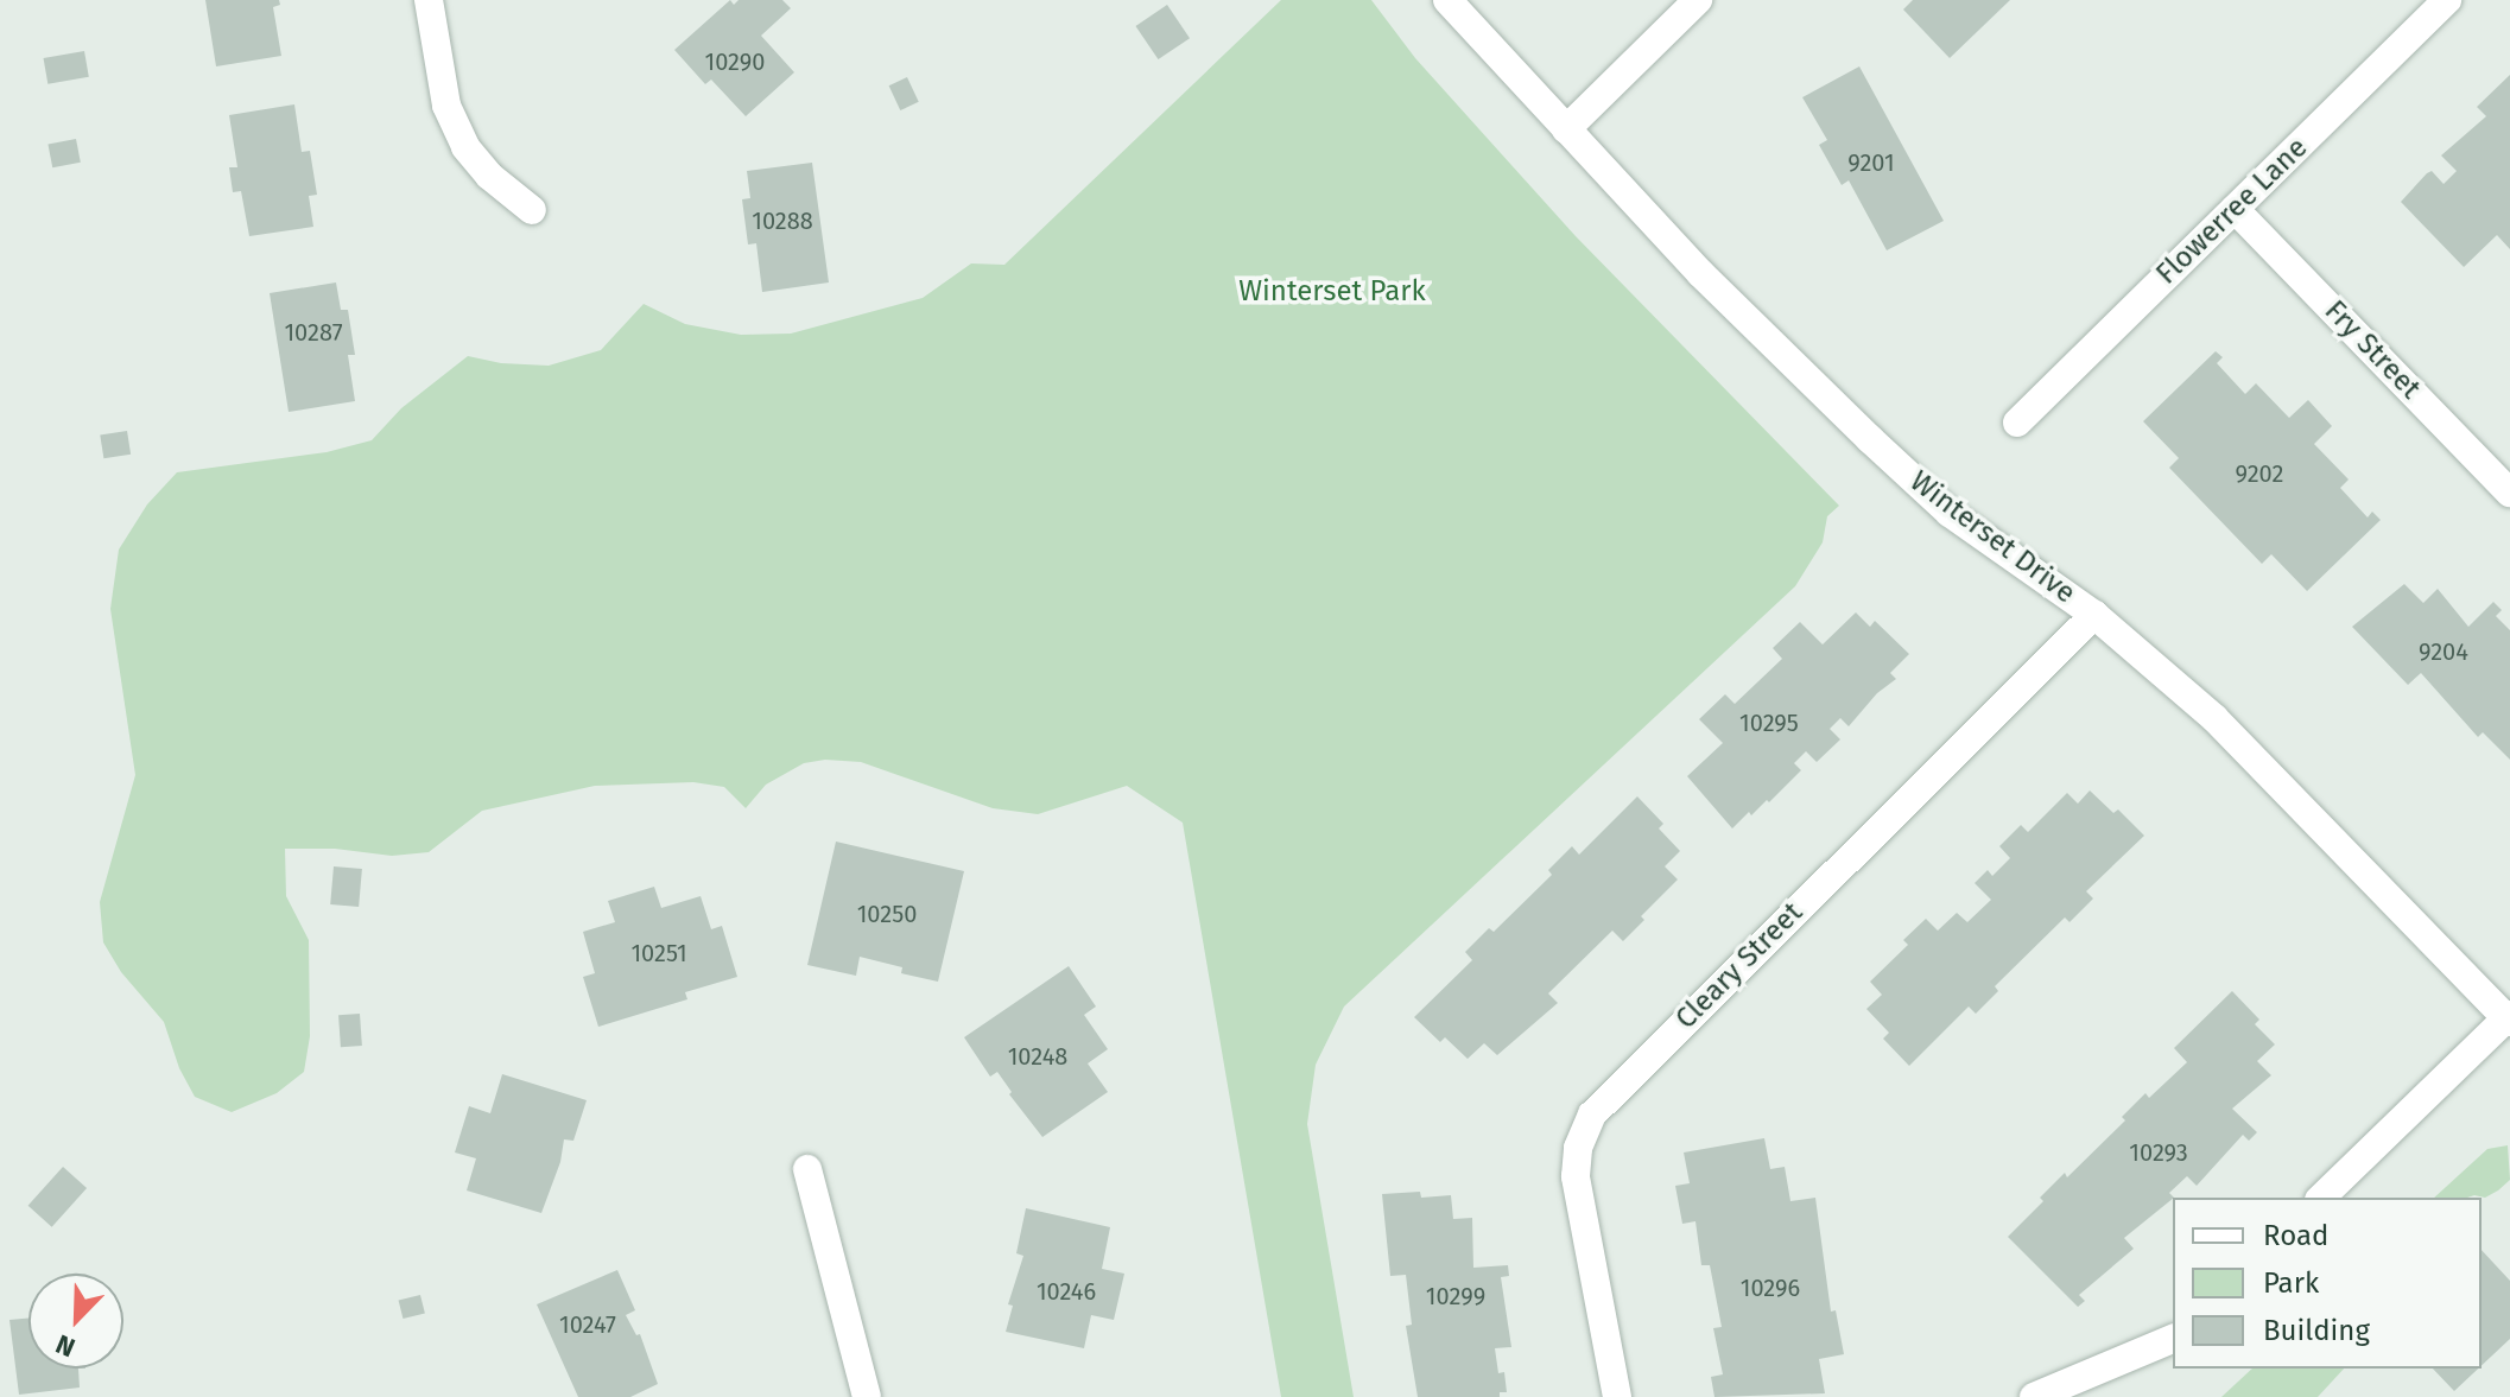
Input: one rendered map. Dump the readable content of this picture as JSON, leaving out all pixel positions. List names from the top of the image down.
{
  "streets": {
    "street": [
      "Flowerree Lane",
      "Fry Street",
      "Winterset Drive",
      "Cleary Street"
    ]
  },
  "crossings": [
    ["Flowerree Lane", "Fry Street"],
    ["Winterset Drive", "Cleary Street"]
  ],
  "parks": ["Winterset Park"],
  "house_numbers": [
    "10290",
    "9201",
    "10288",
    "10287",
    "9202",
    "9204",
    "10295",
    "10250",
    "10251",
    "10248",
    "10293",
    "10296",
    "10246",
    "10299",
    "10247"
  ],
  "legend": ["Road", "Park", "Building"],
  "north": "bottom left"
}
